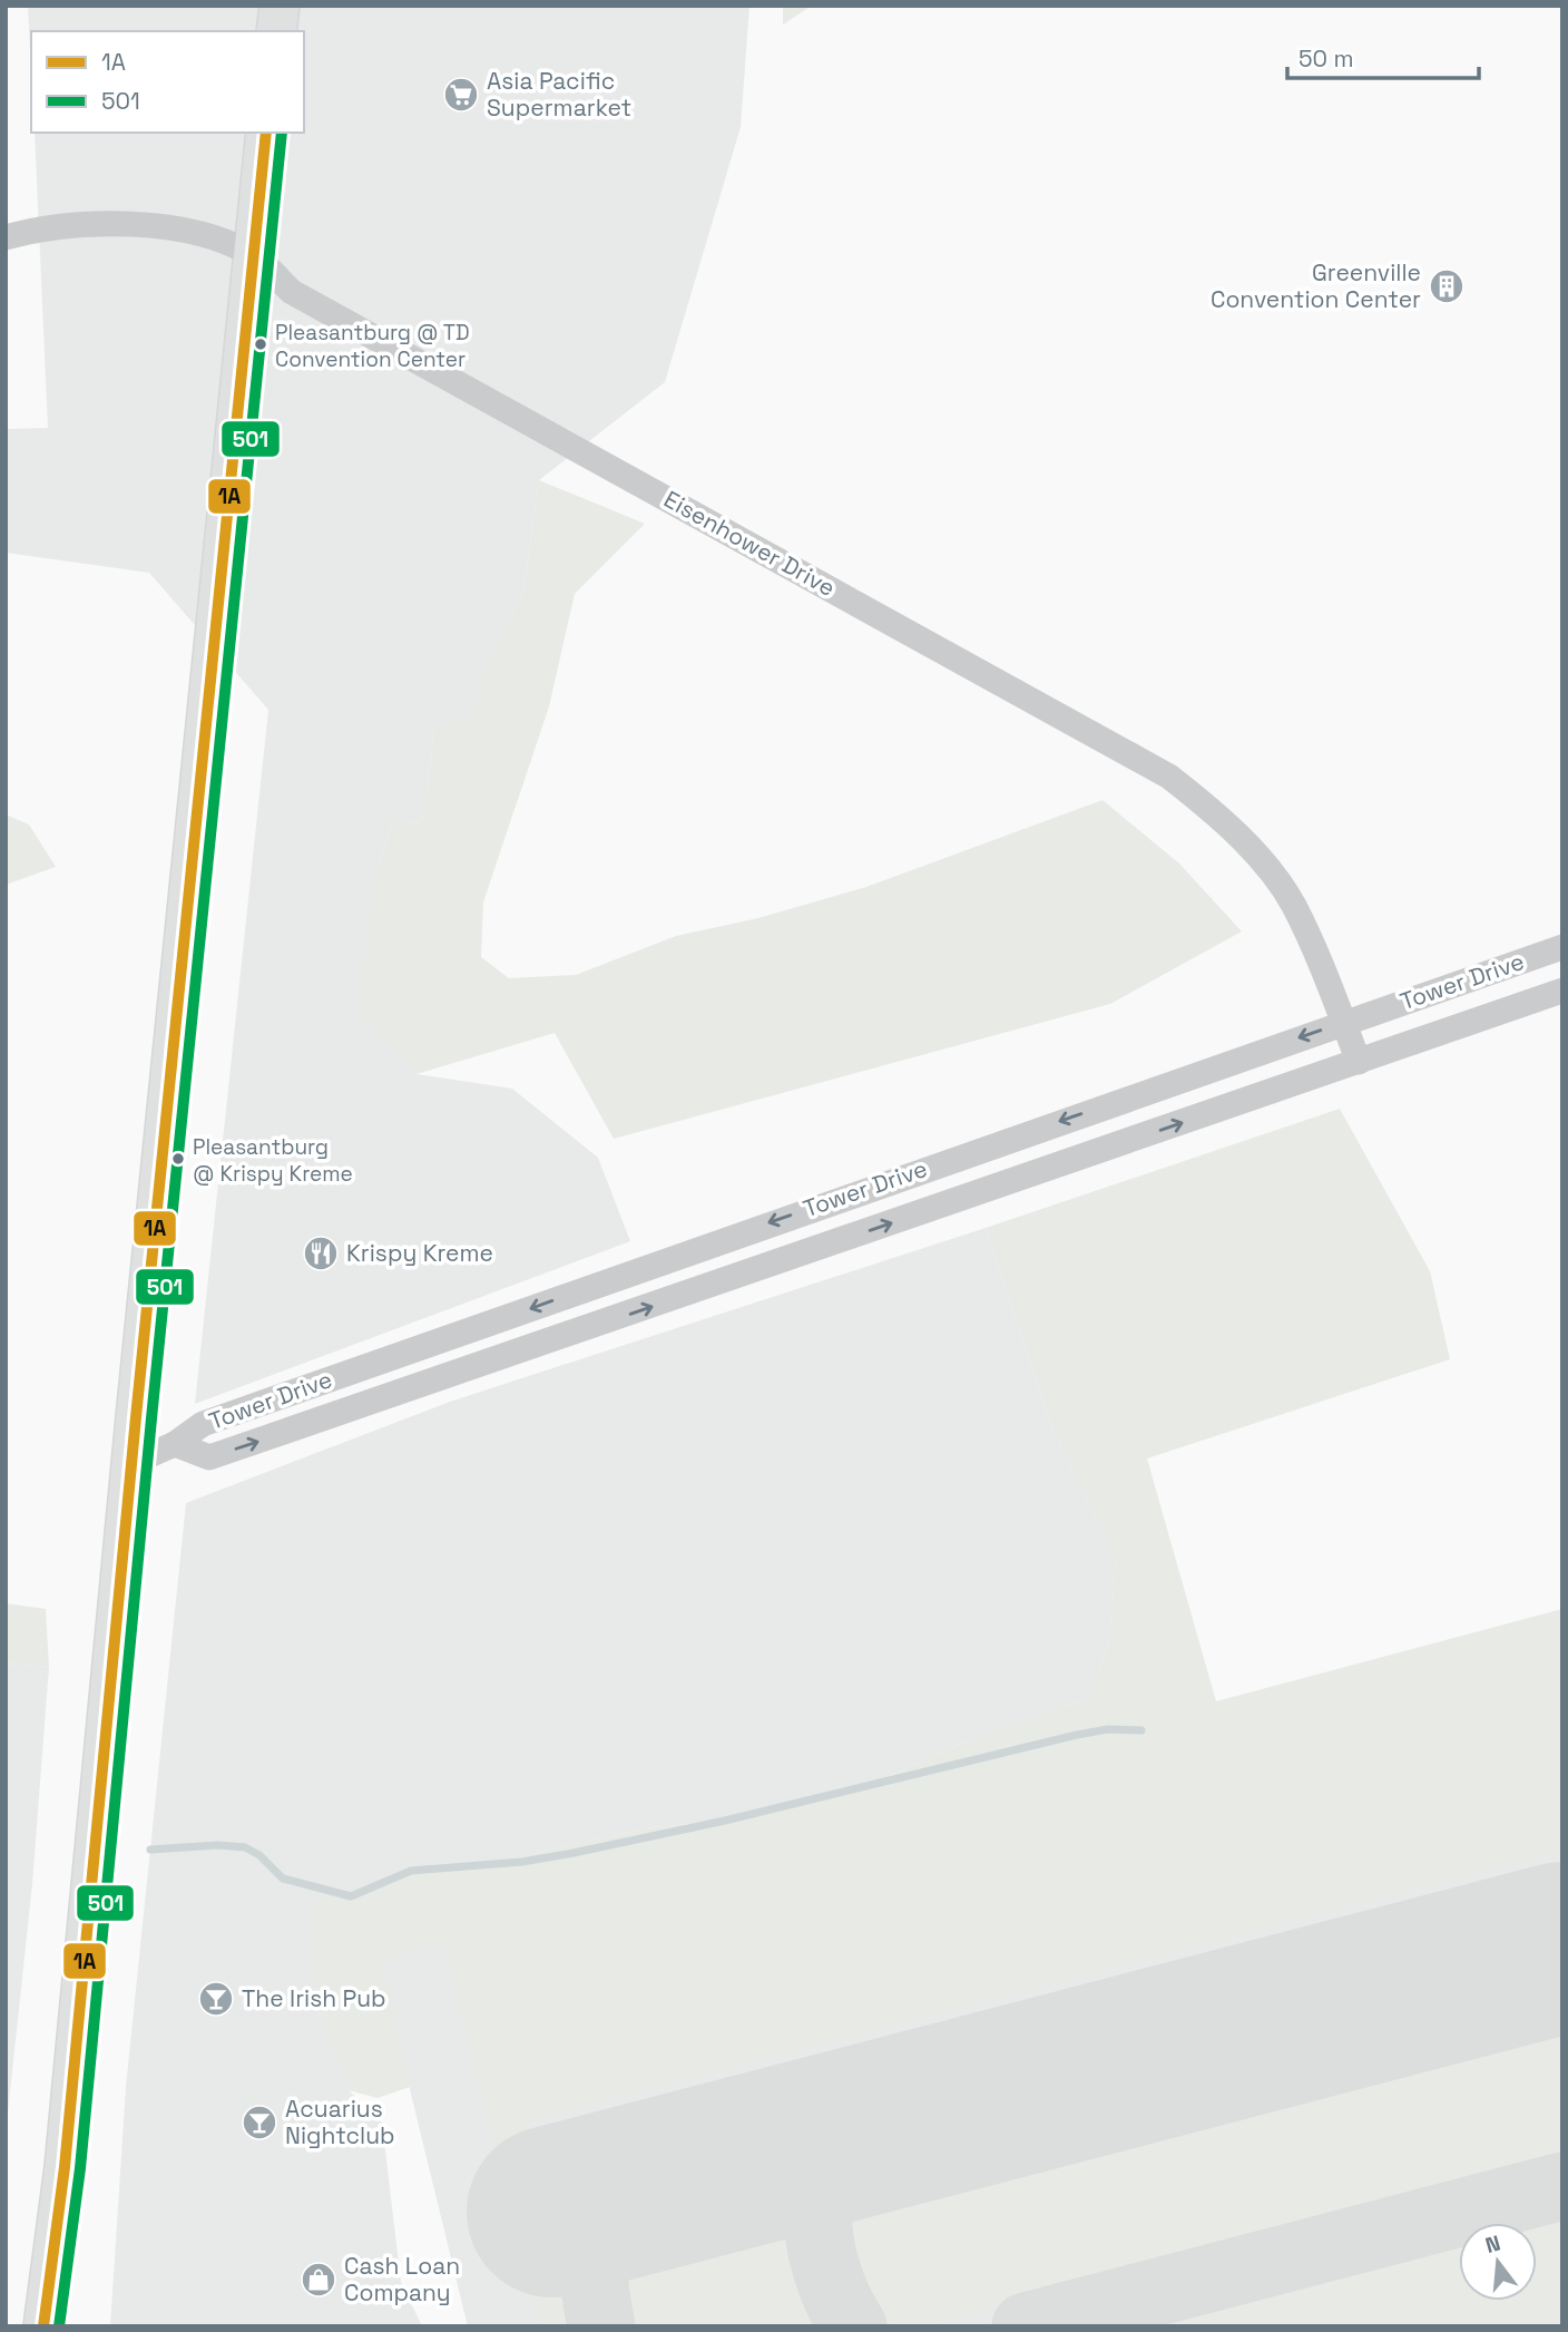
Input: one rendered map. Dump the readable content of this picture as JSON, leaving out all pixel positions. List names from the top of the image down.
{
  "streets": {
    "street": ["Eisenhower Drive", "Tower Drive"]
  },
  "crossings": [
    ["Eisenhower Drive", "Tower Drive"]
  ],
  "places": {
    "supermarket": ["Asia Pacific Supermarket"],
    "building": ["Greenville Convention Center"],
    "other": ["Pleasantburg @ TD Convention Center", "Pleasantburg @ Krispy Kreme"],
    "restaurant": ["Krispy Kreme"],
    "bar": ["The Irish Pub", "Acuarius Nightclub"],
    "shop": ["Cash Loan Company"]
  },
  "lines": ["transit line 1A", "transit line 501"],
  "legend": ["1A", "501"],
  "scale_bar": "50 m",
  "north": "top"
}
